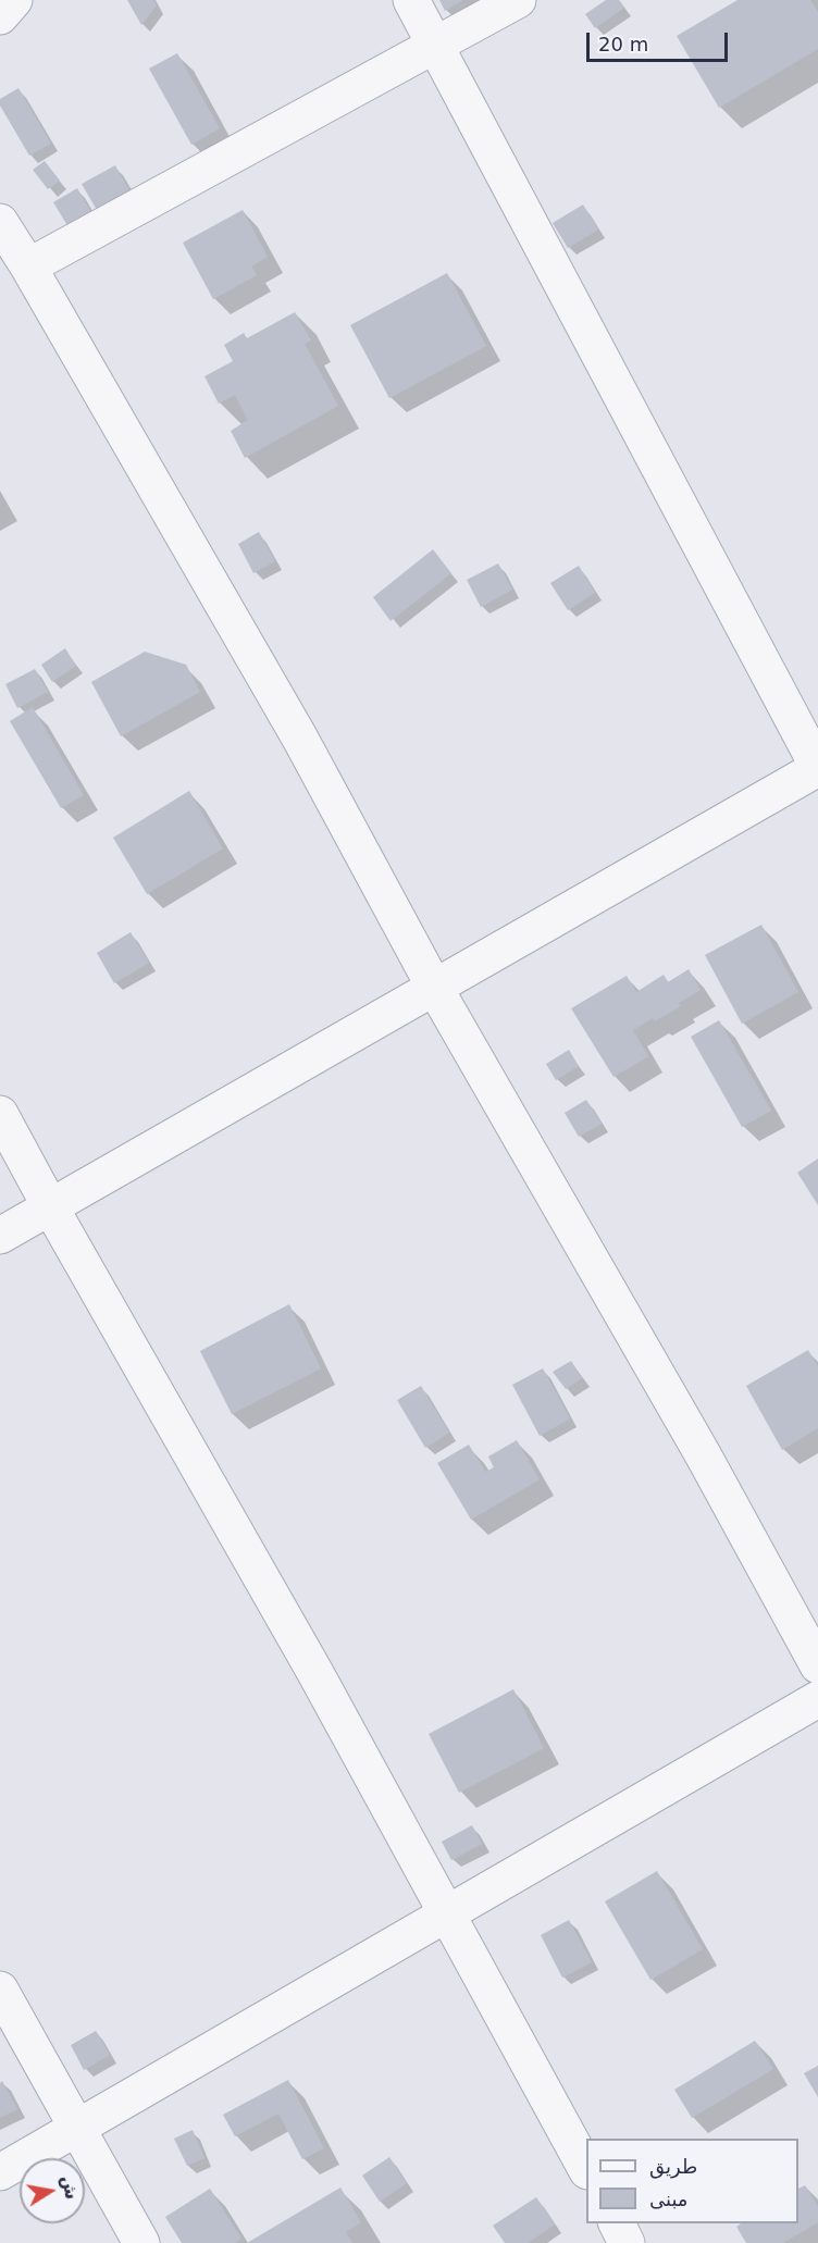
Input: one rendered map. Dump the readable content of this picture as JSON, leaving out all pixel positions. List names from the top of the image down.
{
  "legend": ["طريق", "مبنى"],
  "scale_bar": "20 m",
  "north": "right"
}
